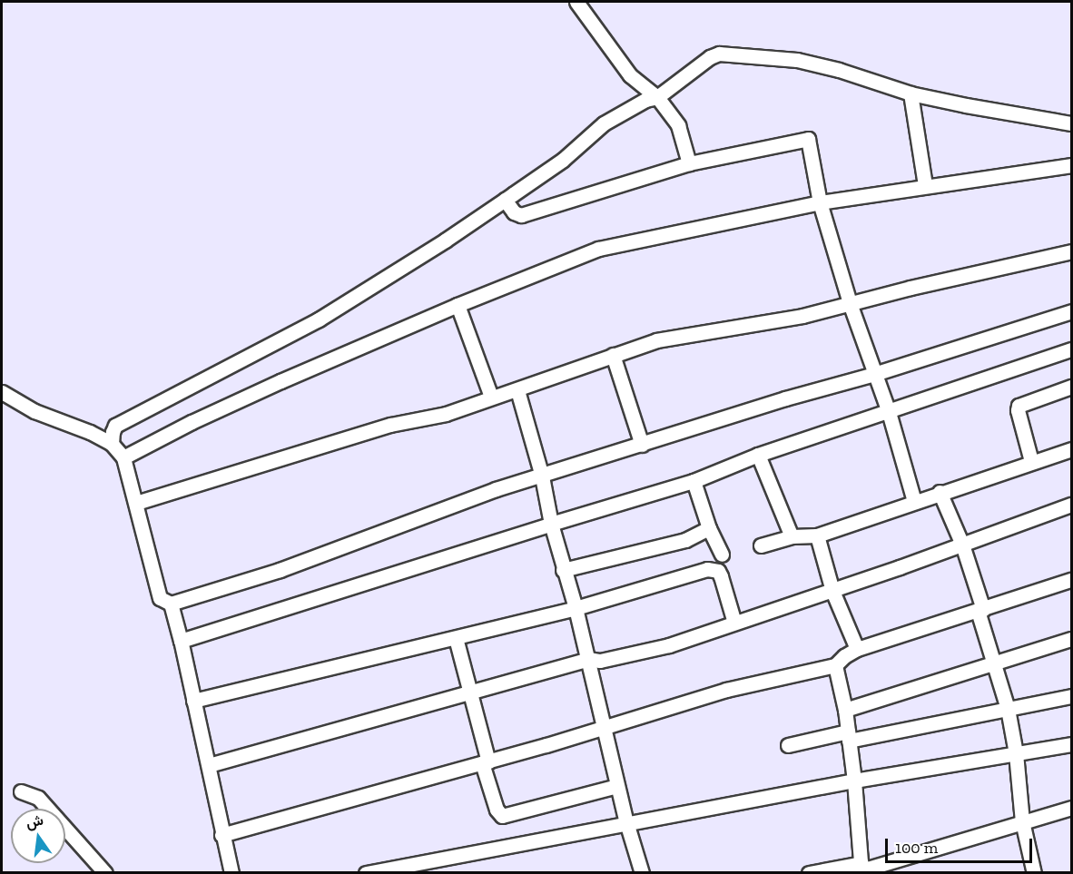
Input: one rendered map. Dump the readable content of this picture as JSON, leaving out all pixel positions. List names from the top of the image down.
{
  "scale_bar": "100 m",
  "north": "top"
}
